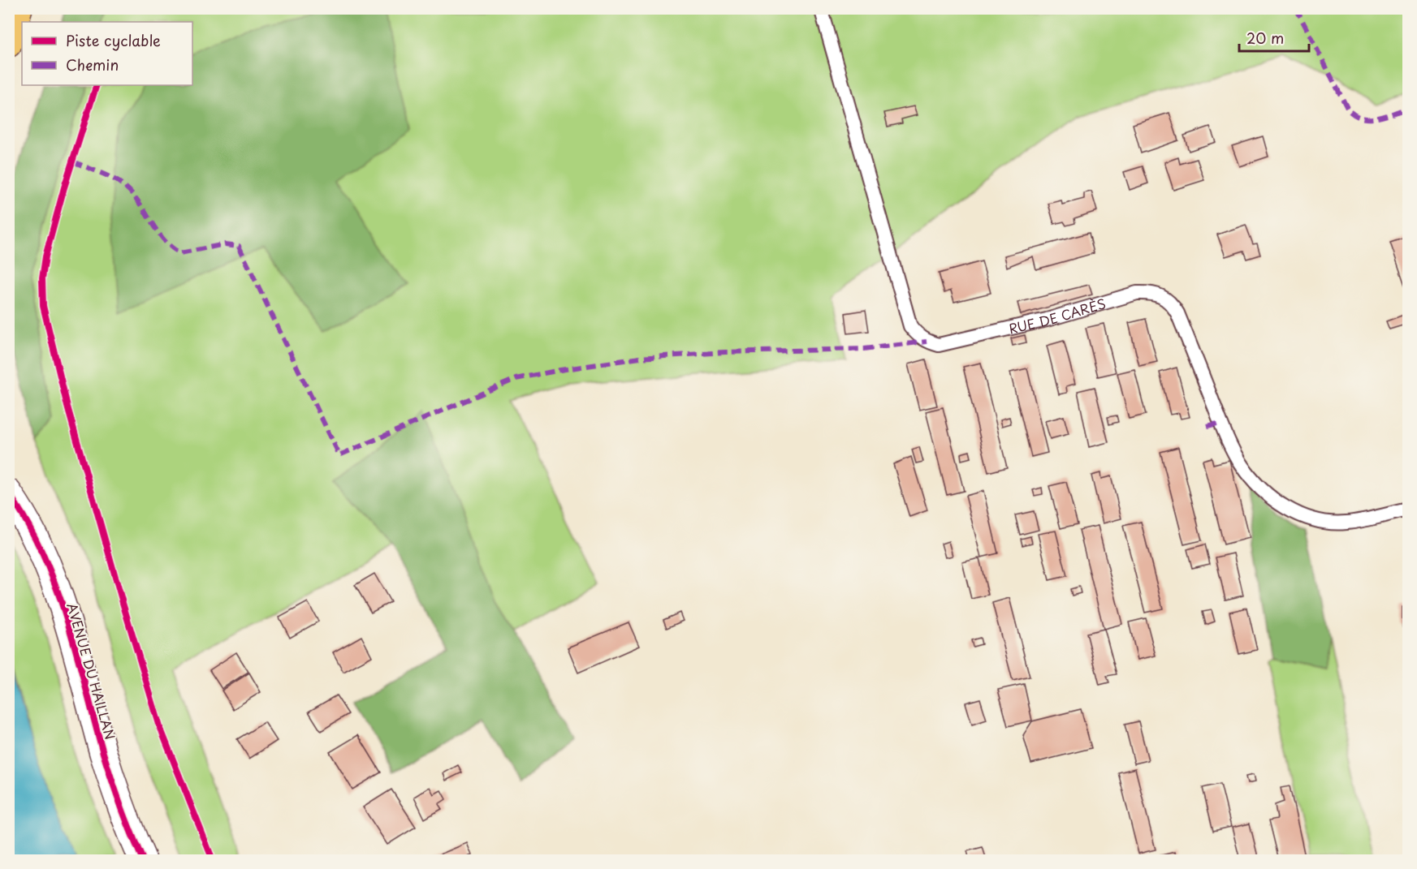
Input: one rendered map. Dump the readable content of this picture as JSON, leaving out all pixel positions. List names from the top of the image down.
{
  "streets": {
    "street": ["AVENUE DU HAILLAN"],
    "lane": ["RUE DE CARÈS"]
  },
  "legend": ["Piste cyclable", "Chemin"],
  "scale_bar": "20 m"
}
